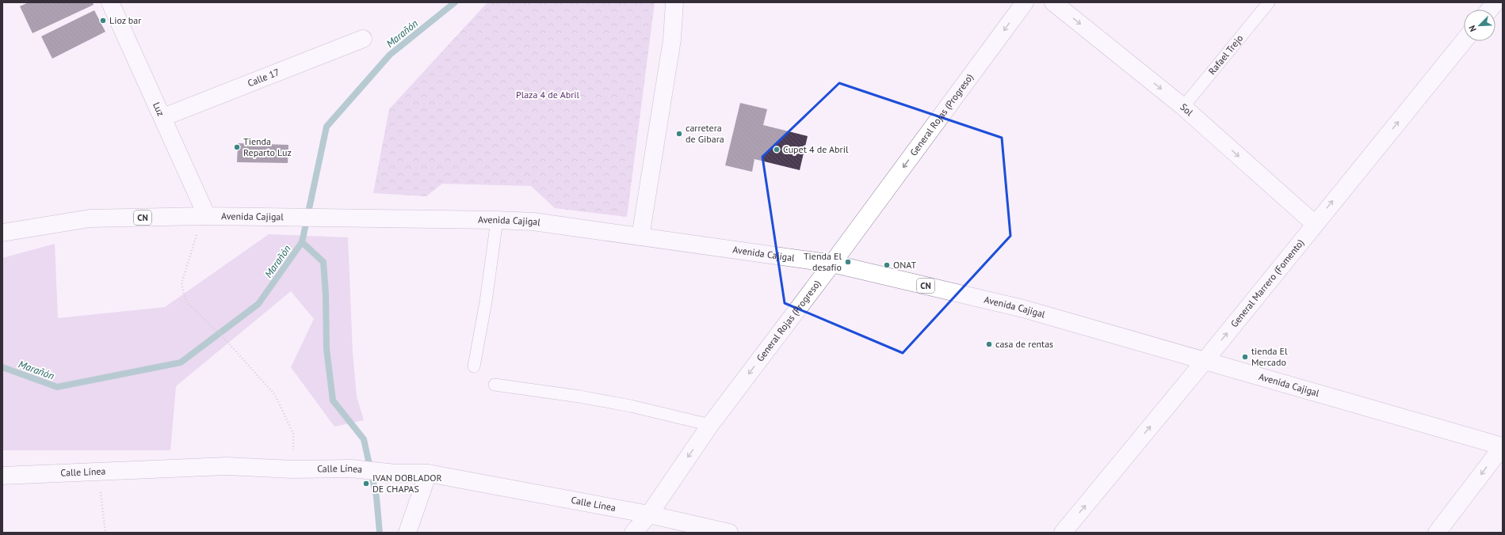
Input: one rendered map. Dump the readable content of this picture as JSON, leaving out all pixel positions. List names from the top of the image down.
{
  "streets": {
    "street": [
      "Calle 17",
      "Luz",
      "Sol",
      "General Rojas (Progreso)",
      "Avenida Cajigal",
      "CN",
      "General Marrero (Fomento)",
      "Calle Línea"
    ],
    "lane": ["Rafael Trejo"]
  },
  "crossings": [
    ["Rafael Trejo", "Sol"],
    ["Calle 17", "Luz"],
    ["Luz", "Avenida Cajigal"],
    ["Sol", "General Marrero (Fomento)"],
    ["General Rojas (Progreso)", "Avenida Cajigal"],
    ["General Rojas (Progreso)", "Calle Línea"],
    ["Avenida Cajigal", "General Marrero (Fomento)"]
  ],
  "one_way": ["Sol", "General Rojas (Progreso)", "General Marrero (Fomento)"],
  "water": ["Marañón"],
  "parks": ["Plaza 4 de Abril"],
  "places": [
    "Lioz bar",
    "carretera de Gibara",
    "Tienda Reparto Luz",
    "Cupet 4 de Abril",
    "Tienda El desafío",
    "ONAT",
    "casa de rentas",
    "tienda El Mercado",
    "IVAN DOBLADOR DE CHAPAS"
  ],
  "north": "bottom left"
}
